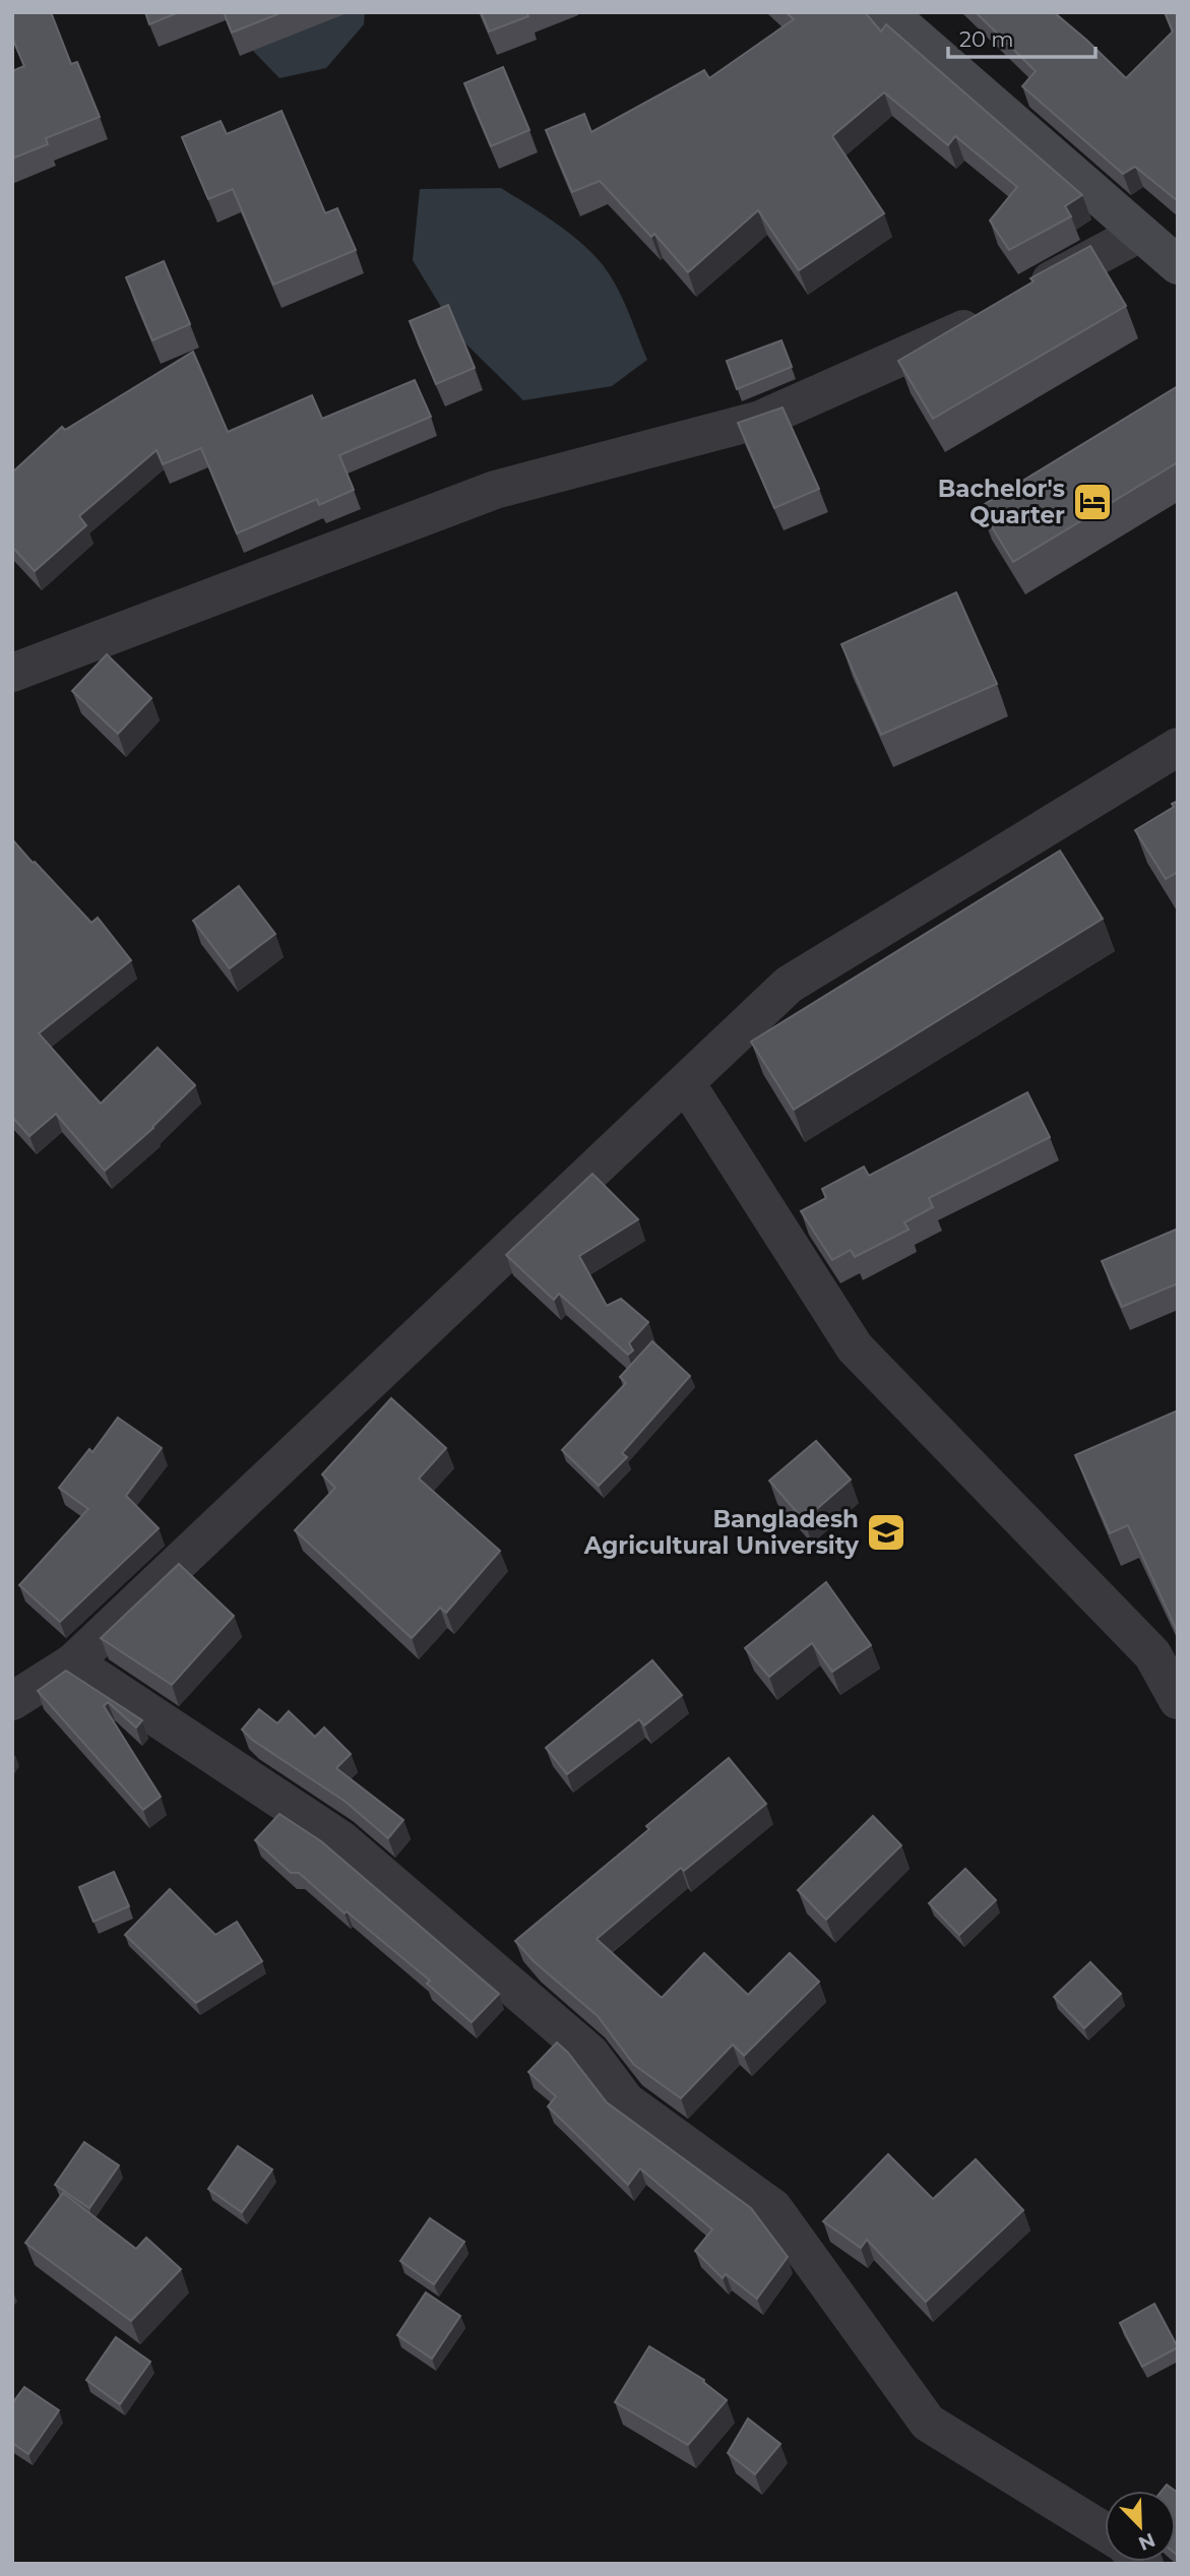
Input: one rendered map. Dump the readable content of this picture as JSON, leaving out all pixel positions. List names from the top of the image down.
{
  "places": {
    "hotel": ["Bachelor's Quarter"],
    "school or university": ["Bangladesh Agricultural University"]
  },
  "scale_bar": "20 m",
  "north": "bottom right"
}
